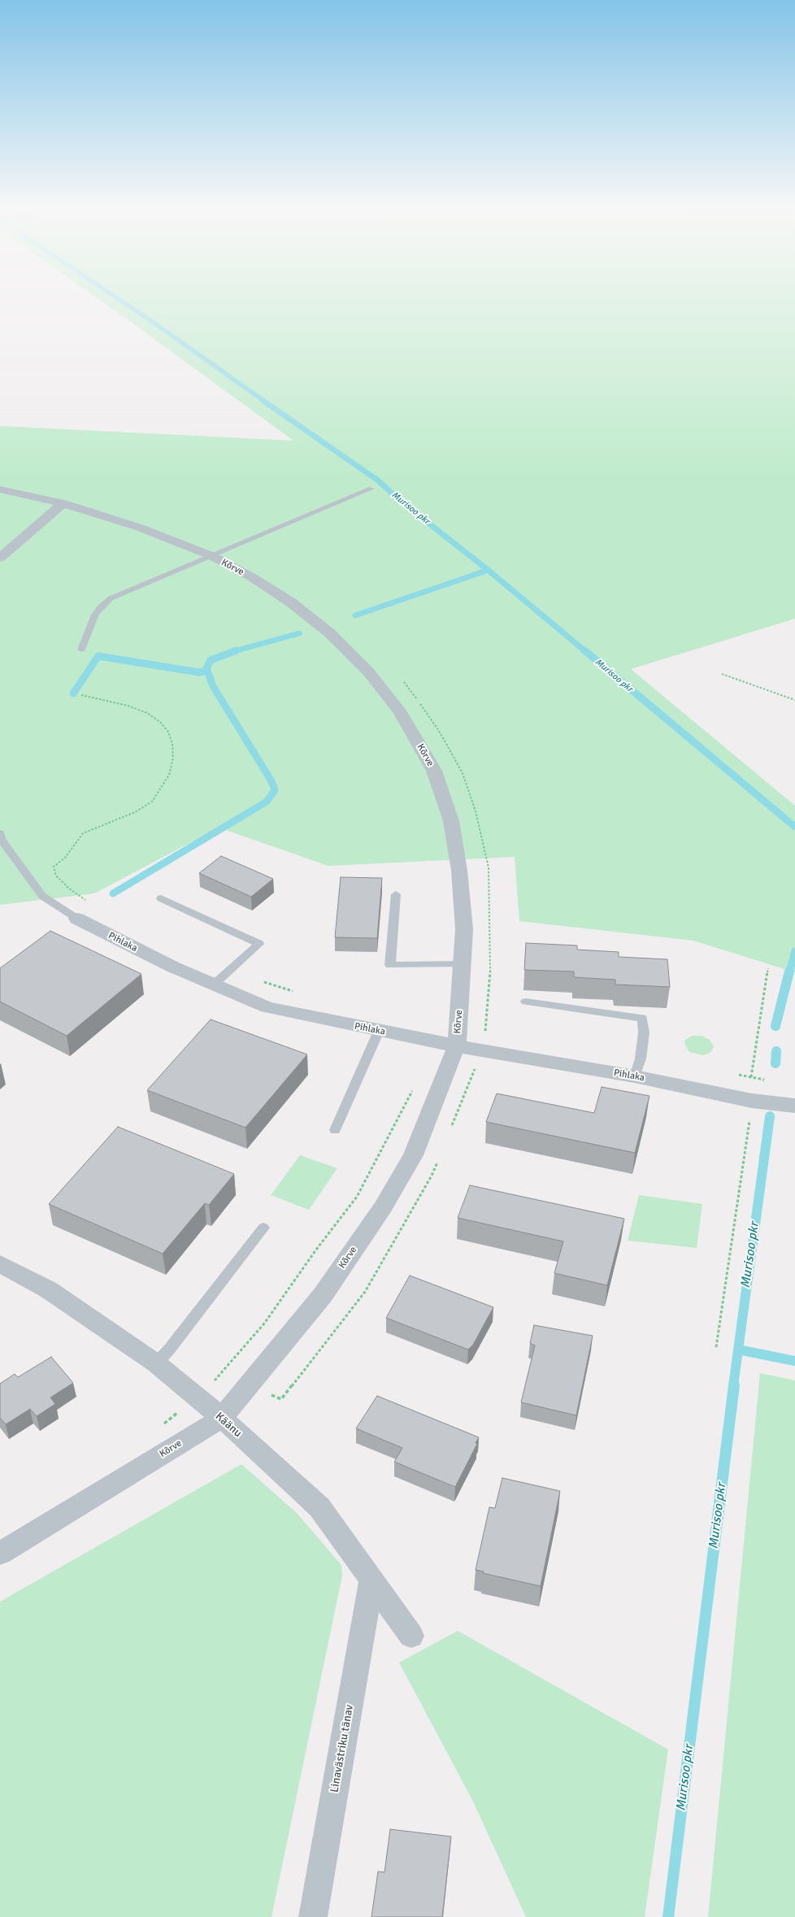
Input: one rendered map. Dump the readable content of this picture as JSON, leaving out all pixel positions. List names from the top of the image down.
{
  "streets": {
    "street": [
      "Kõrve",
      "Pihlaka",
      "Käänu",
      "Linavästriku tänav"
    ]
  },
  "crossings": [
    ["Kõrve", "Pihlaka"],
    ["Kõrve", "Käänu"],
    ["Käänu", "Linavästriku tänav"]
  ],
  "water": ["Murisoo pkr"]
}
